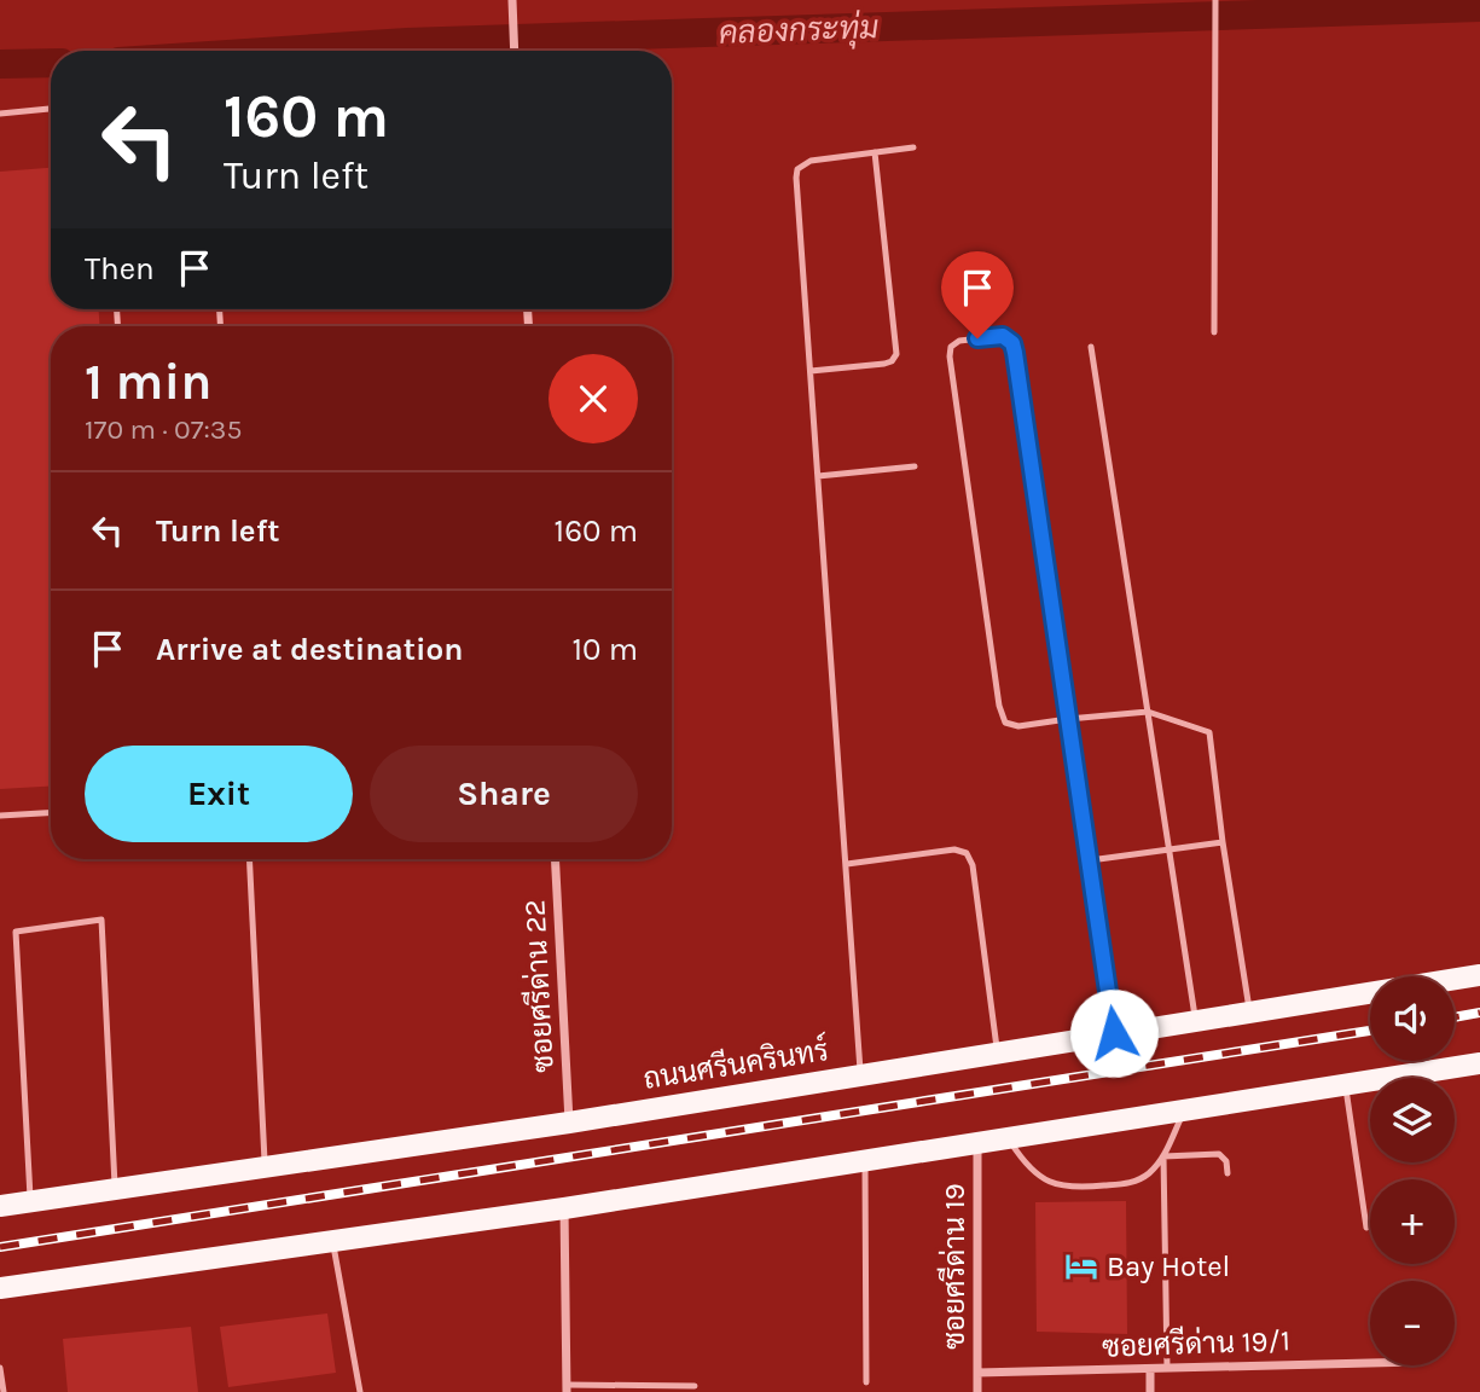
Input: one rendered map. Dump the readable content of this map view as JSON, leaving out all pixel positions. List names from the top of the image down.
{
  "streets": {
    "main road": ["ถนนศรีนครินทร์"],
    "street": ["ซอยศรีด่าน 22", "ซอยศรีด่าน 19", "ซอยศรีด่าน 19/1"]
  },
  "crossings": [
    ["ซอยศรีด่าน 22", "ถนนศรีนครินทร์"],
    ["ซอยศรีด่าน 19", "ซอยศรีด่าน 19/1"]
  ],
  "water": ["คลองกระทุ่ม"],
  "places": {
    "hotel": ["Bay Hotel"]
  },
  "page": {
    "turn": ["160 m", "Turn left"],
    "then": "Then",
    "heading": ["1 min", "170 m · 07:35"],
    "list": [
      {
        "name": "Turn left",
        "value": "160 m"
      },
      {
        "name": "Arrive at destination",
        "value": "10 m"
      }
    ],
    "buttons": ["Exit", "Share"],
    "map_buttons": ["+", "−"]
  }
}
